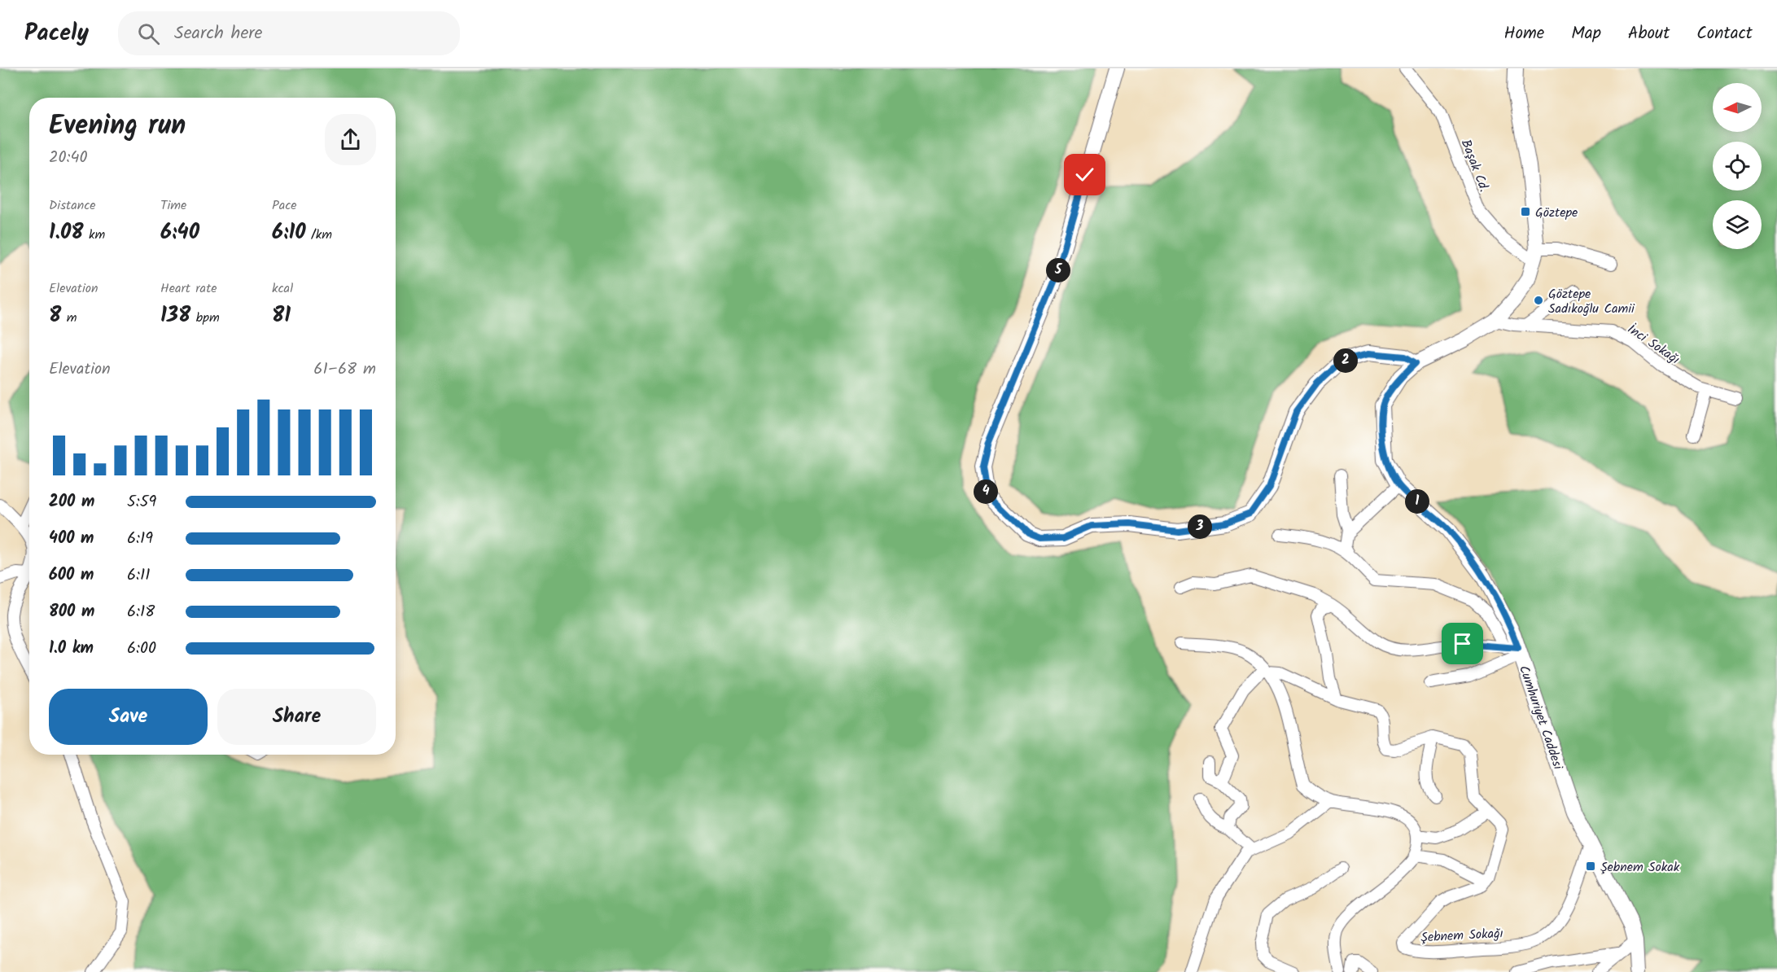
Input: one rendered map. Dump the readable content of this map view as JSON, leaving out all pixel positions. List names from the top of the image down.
{
  "streets": {
    "main road": ["Cumhuriyet Caddesi"],
    "street": ["Başak Cd.", "İnci Sokağı", "Şebnem Sokağı"]
  },
  "crossings": [
    ["Başak Cd.", "Cumhuriyet Caddesi"],
    ["İnci Sokağı", "Cumhuriyet Caddesi"],
    ["Cumhuriyet Caddesi", "Şebnem Sokağı"]
  ],
  "places": {
    "transit": ["Göztepe", "Şebnem Sokak"],
    "other": ["Göztepe Sadıkoğlu Camii"]
  },
  "north": "left",
  "page": {
    "header": "Pacely",
    "search": "Search here",
    "nav": [
      "Home",
      "Map",
      "About",
      "Contact"
    ],
    "heading": ["Evening run", "20:40"],
    "stats": [
      ["Distance", "1.08 km"],
      ["Time", "6:40"],
      ["Pace", "6:10 /km"],
      ["Elevation", "8 m"],
      ["Heart rate", "138 bpm"],
      ["kcal", "81"]
    ],
    "pins": [
      "5",
      "2",
      "4",
      "1",
      "3"
    ],
    "chart": ["Elevation", "61–68 m"],
    "list": [
      {
        "name": "200 m",
        "note": "5:59"
      },
      {
        "name": "400 m",
        "note": "6:19"
      },
      {
        "name": "600 m",
        "note": "6:11"
      },
      {
        "name": "800 m",
        "note": "6:18"
      },
      {
        "name": "1.0 km",
        "note": "6:00"
      }
    ],
    "buttons": ["Save", "Share"]
  }
}
